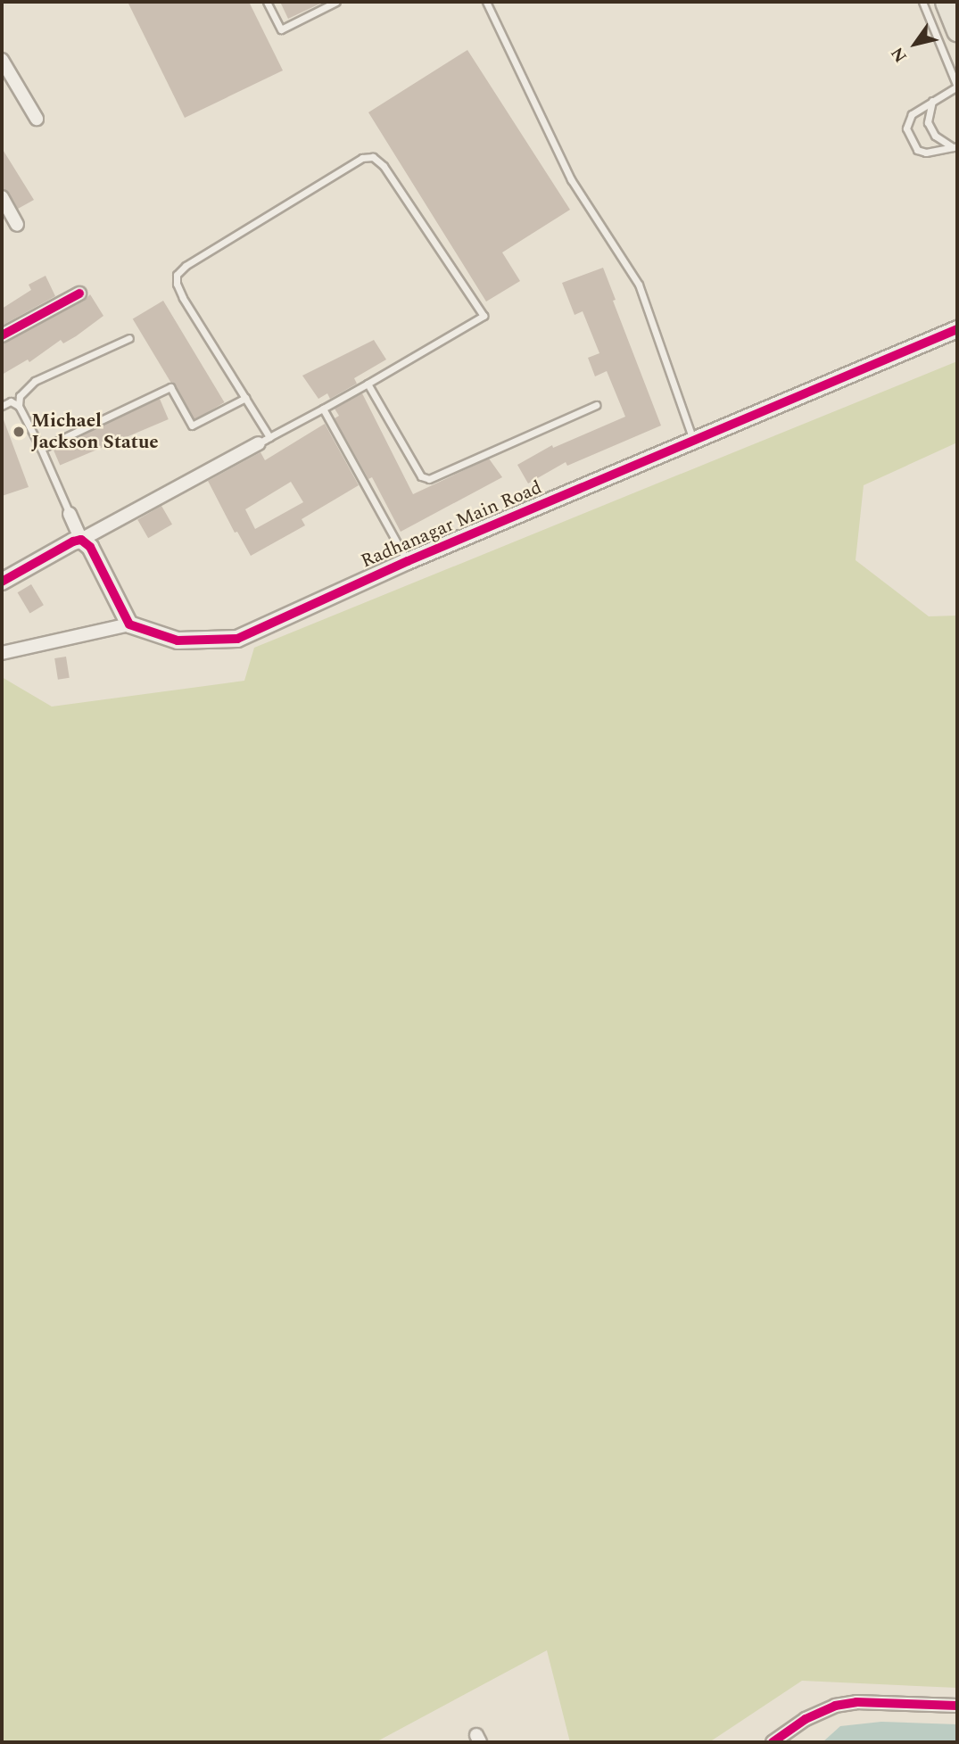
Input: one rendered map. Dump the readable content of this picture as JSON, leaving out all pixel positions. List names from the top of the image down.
{
  "streets": {
    "street": ["Radhanagar Main Road"]
  },
  "places": ["Michael Jackson Statue"],
  "north": "bottom left"
}
